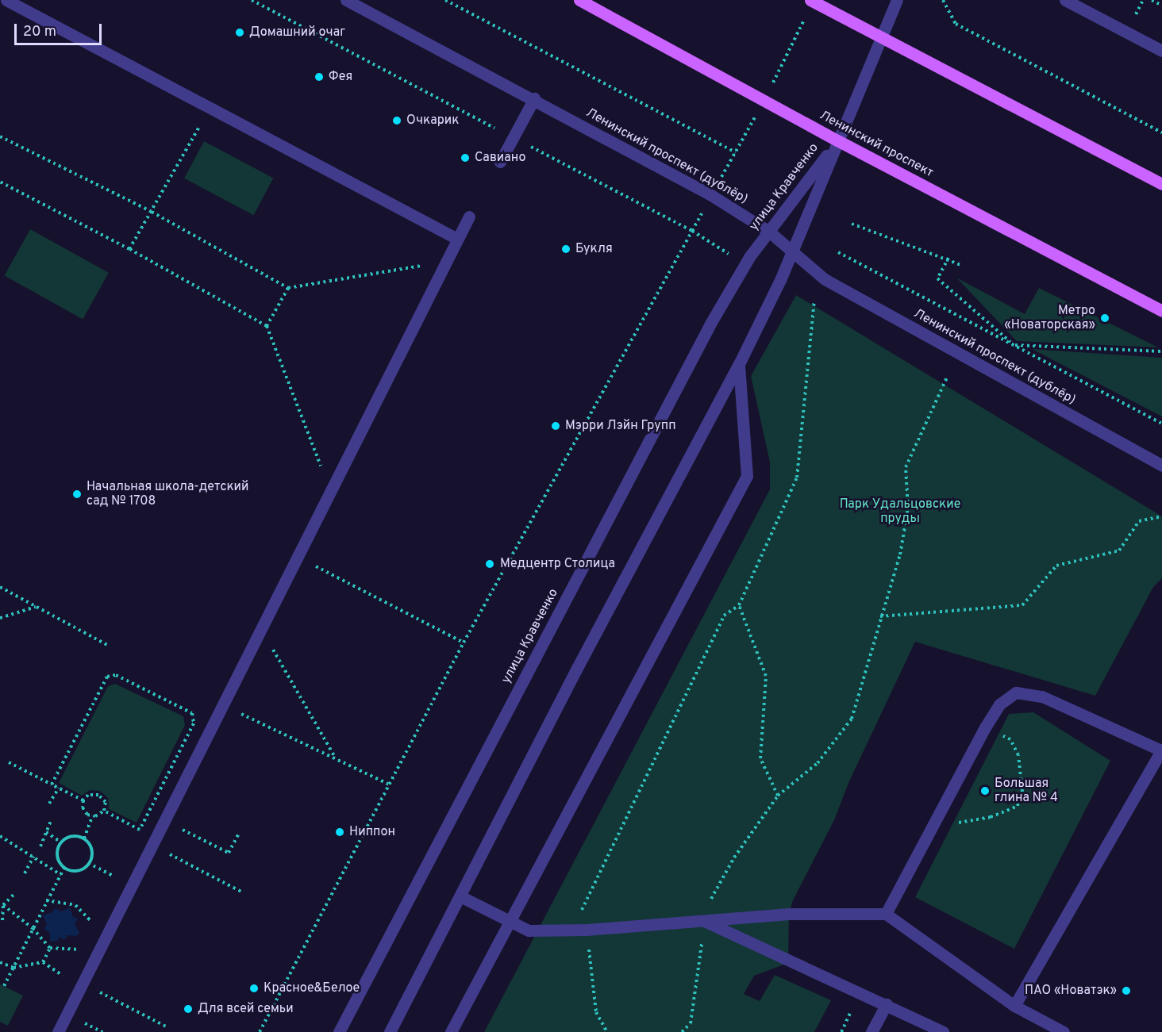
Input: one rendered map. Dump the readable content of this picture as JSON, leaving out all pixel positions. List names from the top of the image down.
{
  "streets": {
    "main road": ["Ленинский проспект"],
    "street": ["Ленинский проспект (дублёр)", "улица Кравченко"]
  },
  "crossings": [
    ["Ленинский проспект", "улица Кравченко"],
    ["Ленинский проспект (дублёр)", "улица Кравченко"]
  ],
  "parks": ["Парк Удальцовские пруды"],
  "places": [
    "Домашний очаг",
    "Фея",
    "Очкарик",
    "Савиано",
    "Букля",
    "Метро «Новаторская»",
    "Мэрри Лэйн Групп",
    "Начальная школа-детский сад № 1708",
    "Медцентр Столица",
    "Большая глина № 4",
    "Ниппон",
    "Красное&Белое",
    "ПАО «Новатэк»",
    "Для всей семьи"
  ],
  "scale_bar": "20 m"
}
